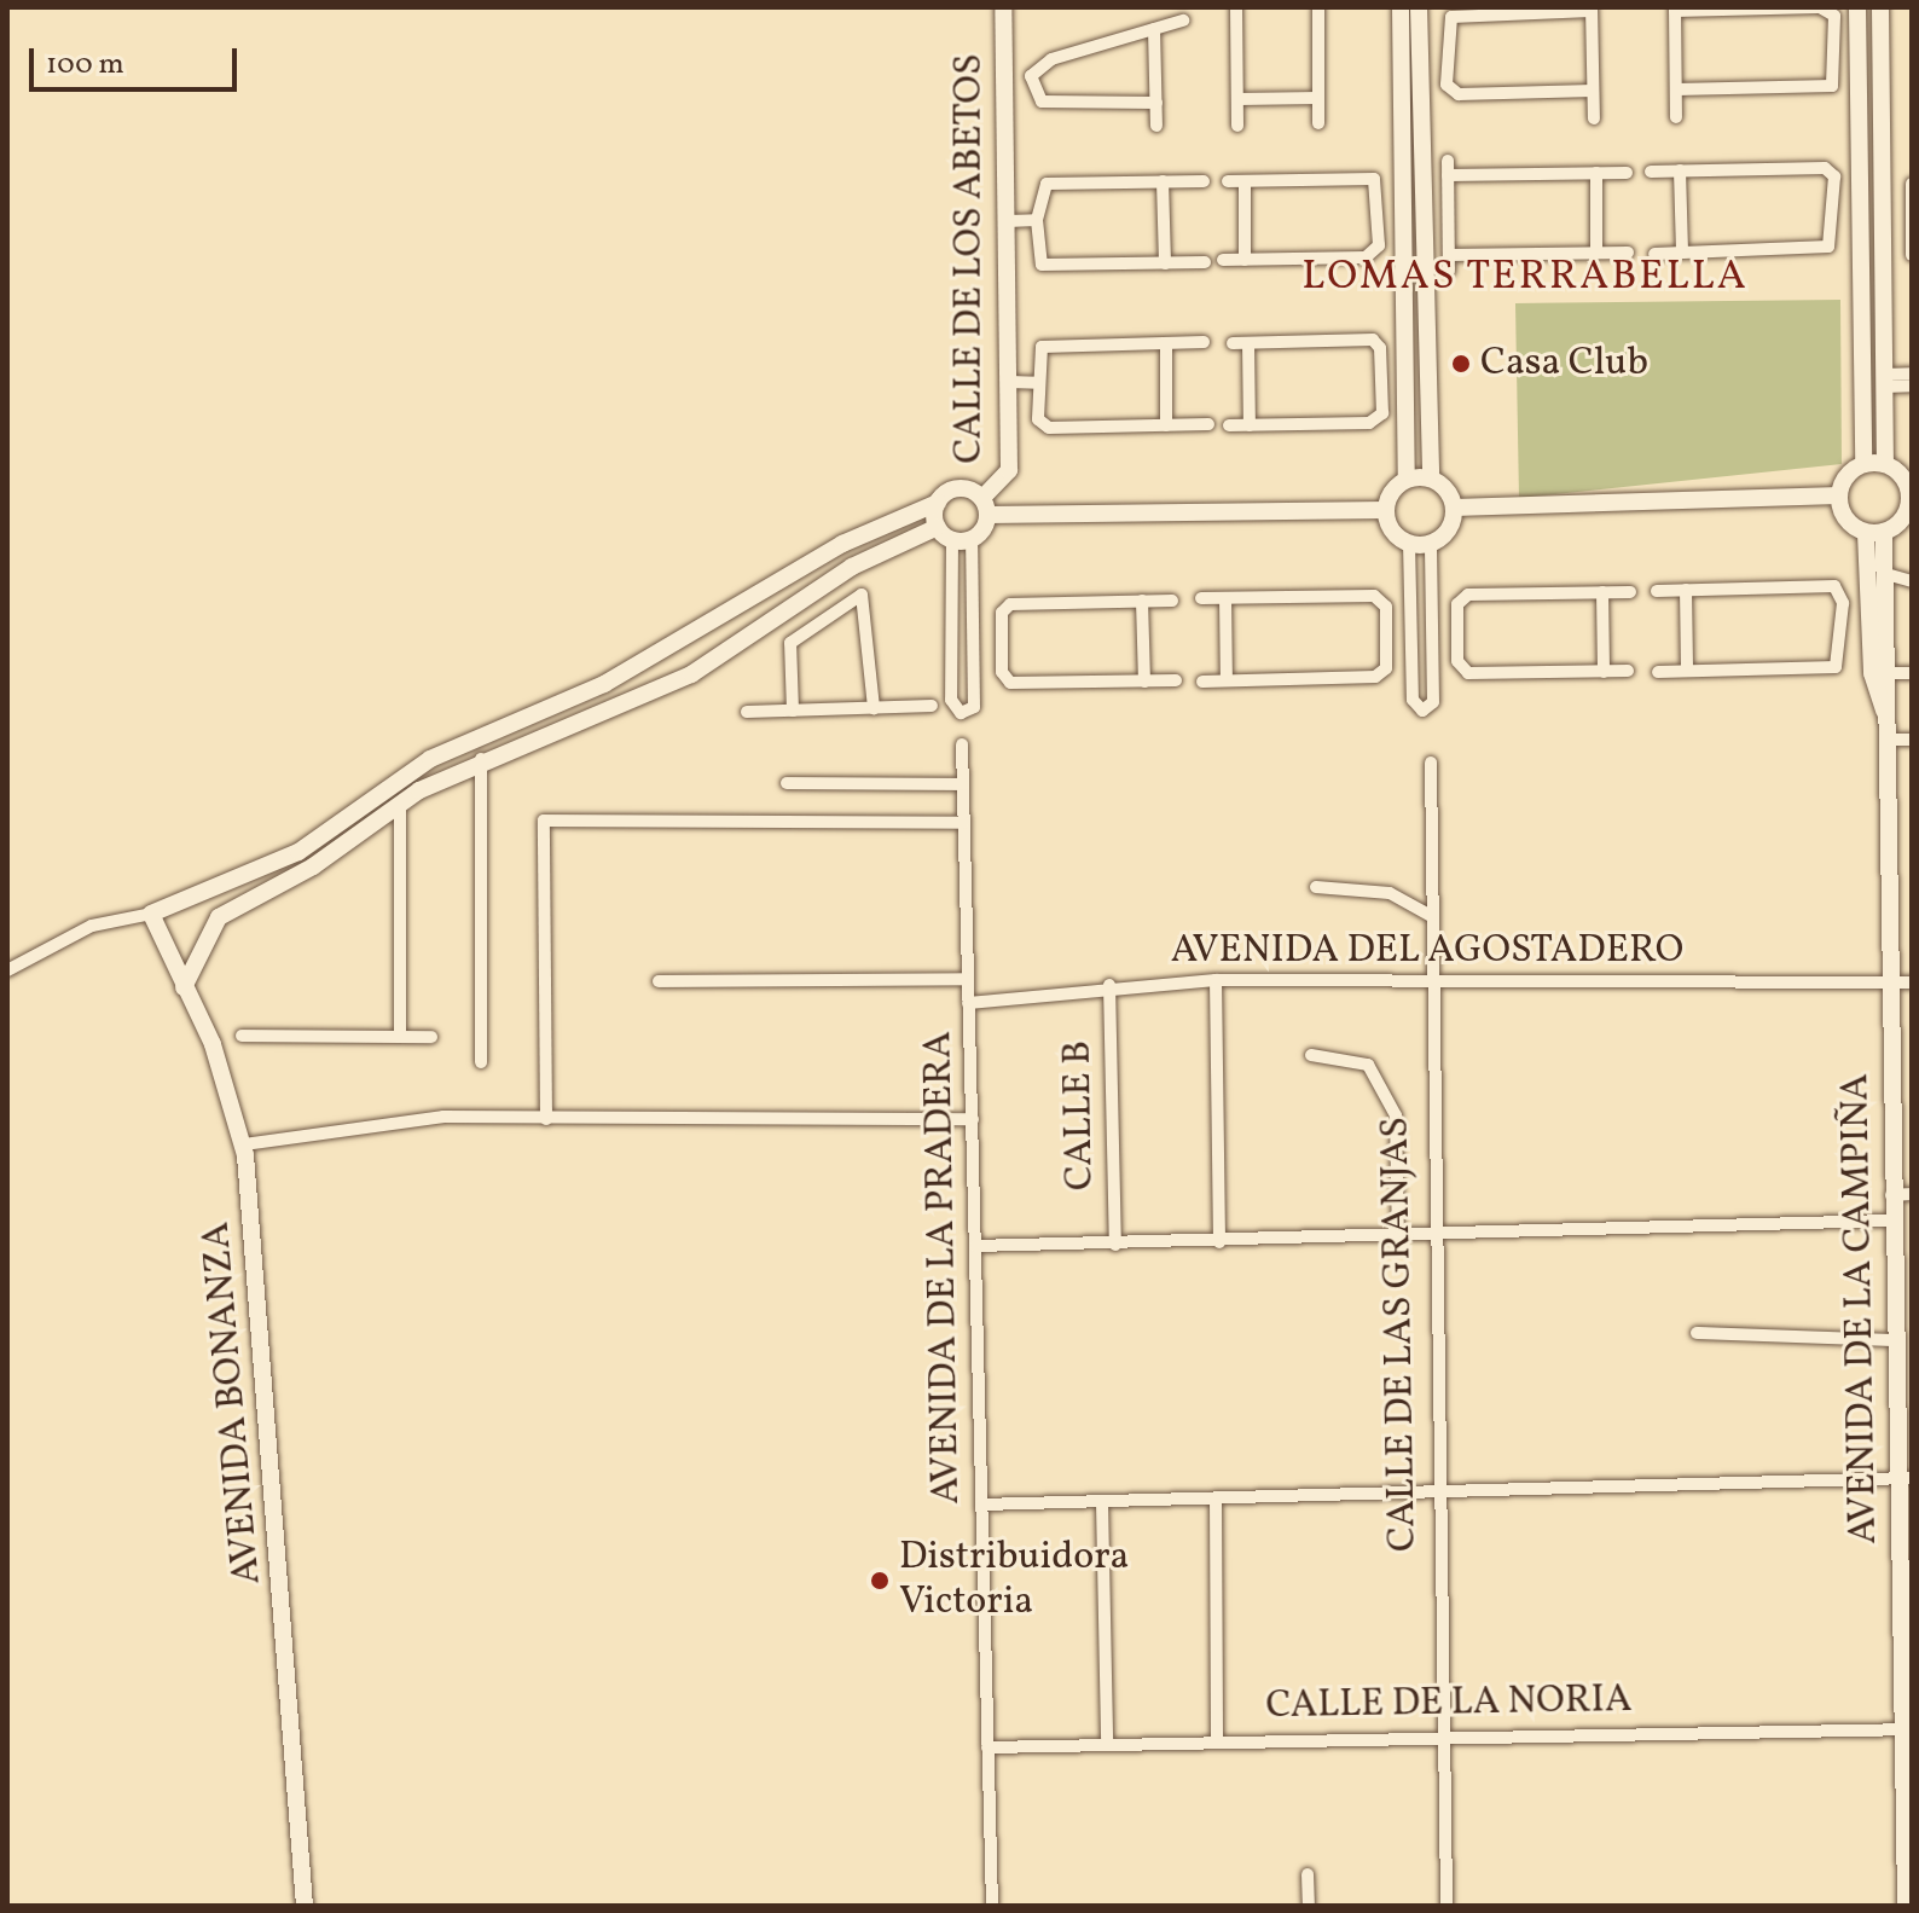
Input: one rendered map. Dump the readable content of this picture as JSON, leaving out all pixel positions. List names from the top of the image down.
{
  "streets": {
    "street": [
      "CALLE DE LOS ABETOS",
      "AVENIDA DEL AGOSTADERO",
      "CALLE B",
      "AVENIDA DE LA PRADERA",
      "AVENIDA DE LA CAMPIÑA",
      "CALLE DE LAS GRANJAS",
      "AVENIDA BONANZA",
      "CALLE DE LA NORIA"
    ]
  },
  "crossings": [
    ["AVENIDA DEL AGOSTADERO", "CALLE B"],
    ["AVENIDA DEL AGOSTADERO", "AVENIDA DE LA PRADERA"],
    ["AVENIDA DEL AGOSTADERO", "AVENIDA DE LA CAMPIÑA"],
    ["AVENIDA DEL AGOSTADERO", "CALLE DE LAS GRANJAS"],
    ["AVENIDA DE LA PRADERA", "CALLE DE LA NORIA"],
    ["AVENIDA DE LA CAMPIÑA", "CALLE DE LA NORIA"],
    ["CALLE DE LAS GRANJAS", "CALLE DE LA NORIA"]
  ],
  "districts": ["LOMAS TERRABELLA"],
  "places": ["Casa Club", "Distribuidora Victoria"],
  "scale_bar": "100 m"
}
